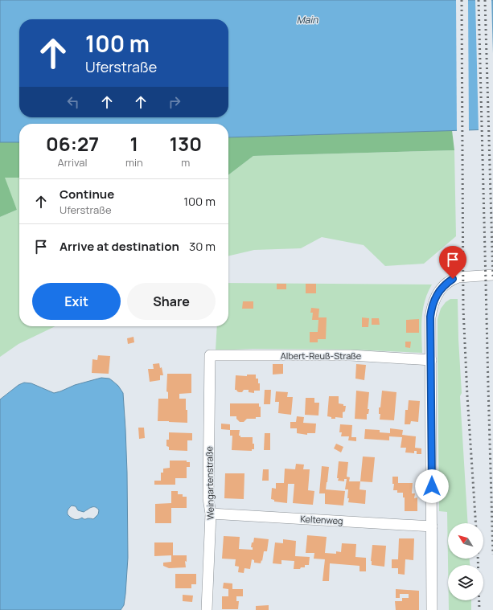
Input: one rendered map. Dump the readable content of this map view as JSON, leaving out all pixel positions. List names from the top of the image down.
{
  "streets": {
    "street": ["Albert-Reuß-Straße", "Weingartenstraße", "Keltenweg"]
  },
  "crossings": [
    ["Albert-Reuß-Straße", "Weingartenstraße"],
    ["Weingartenstraße", "Keltenweg"]
  ],
  "water": ["Main"],
  "north": "top left",
  "page": {
    "turn": ["100 m", "Uferstraße"],
    "eta": [
      "06:27",
      "Arrival",
      "1",
      "min",
      "130",
      "m"
    ],
    "list": [
      {
        "name": "Continue",
        "note": "Uferstraße",
        "value": "100 m"
      },
      {
        "name": "Arrive at destination",
        "value": "30 m"
      }
    ],
    "buttons": ["Exit", "Share"]
  }
}
